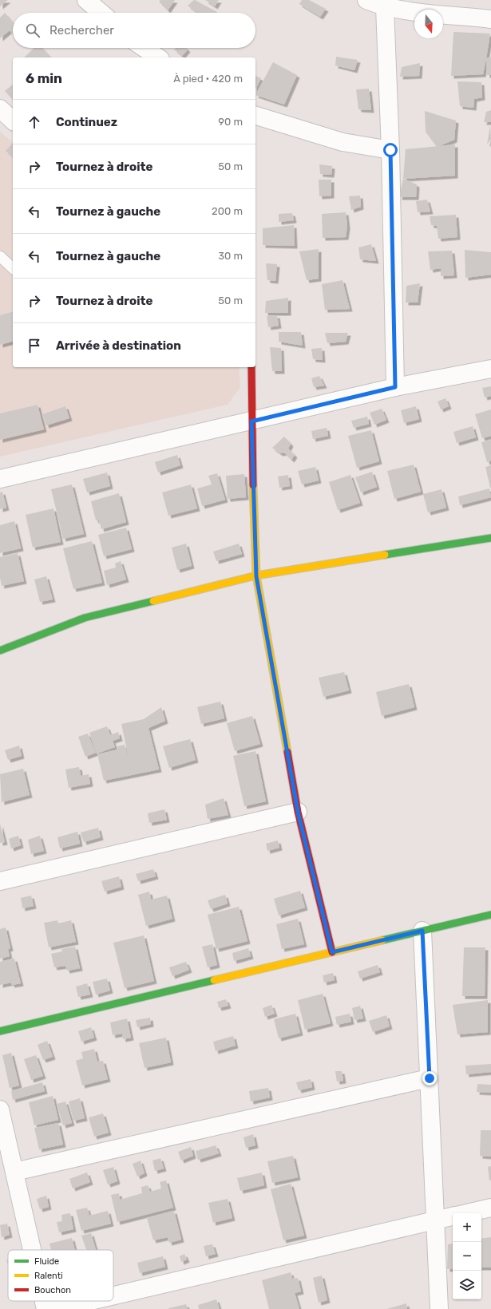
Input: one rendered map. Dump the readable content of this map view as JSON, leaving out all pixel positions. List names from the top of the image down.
{
  "legend": ["Fluide", "Ralenti", "Bouchon"],
  "north": "bottom",
  "page": {
    "search": "Rechercher",
    "heading": ["6 min", "À pied · 420 m"],
    "list": [
      ["Continuez", "90 m"],
      ["Tournez à droite", "50 m"],
      ["Tournez à gauche", "200 m"],
      ["Tournez à gauche", "30 m"],
      ["Tournez à droite", "50 m"],
      "Arrivée à destination"
    ],
    "map_buttons": ["+", "−"]
  }
}
